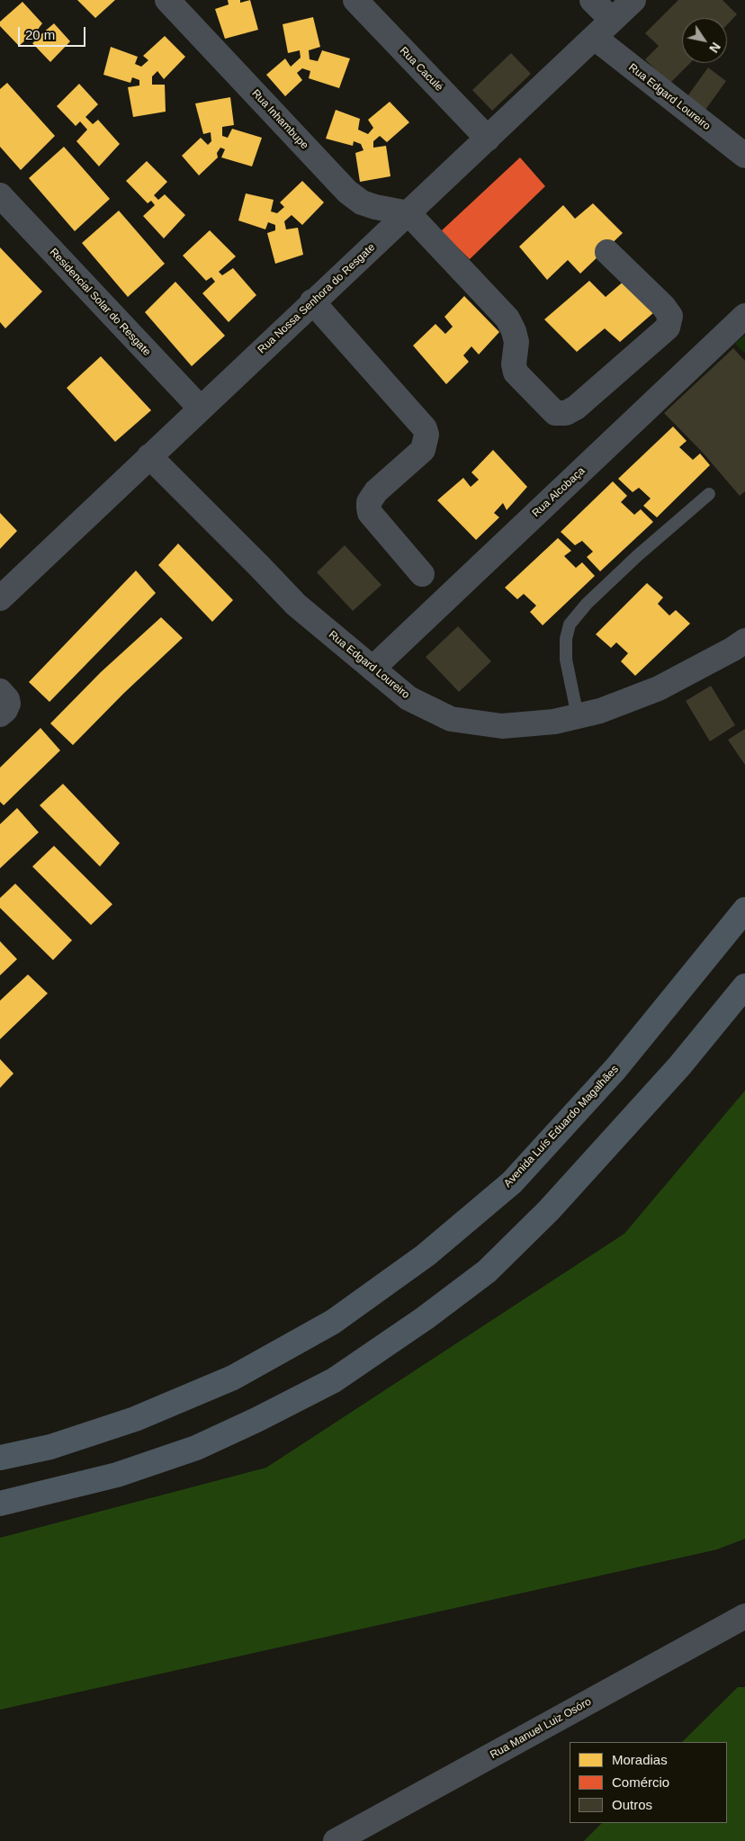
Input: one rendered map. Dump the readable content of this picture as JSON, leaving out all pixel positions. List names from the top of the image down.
{
  "streets": {
    "main road": ["Avenida Luís Eduardo Magalhães"],
    "street": [
      "Rua Caculé",
      "Rua Edgard Loureiro",
      "Rua Inhambupe",
      "Rua Nossa Senhora do Resgate",
      "Residencial Solar do Resgate",
      "Rua Alcobaça",
      "Rua Manuel Luiz Osóro"
    ]
  },
  "crossings": [
    ["Rua Caculé", "Rua Nossa Senhora do Resgate"],
    ["Rua Edgard Loureiro", "Rua Nossa Senhora do Resgate"],
    ["Rua Edgard Loureiro", "Rua Alcobaça"],
    ["Rua Inhambupe", "Rua Nossa Senhora do Resgate"],
    ["Rua Nossa Senhora do Resgate", "Residencial Solar do Resgate"]
  ],
  "legend": ["Moradias", "Comércio", "Outros"],
  "scale_bar": "20 m",
  "north": "bottom right"
}
